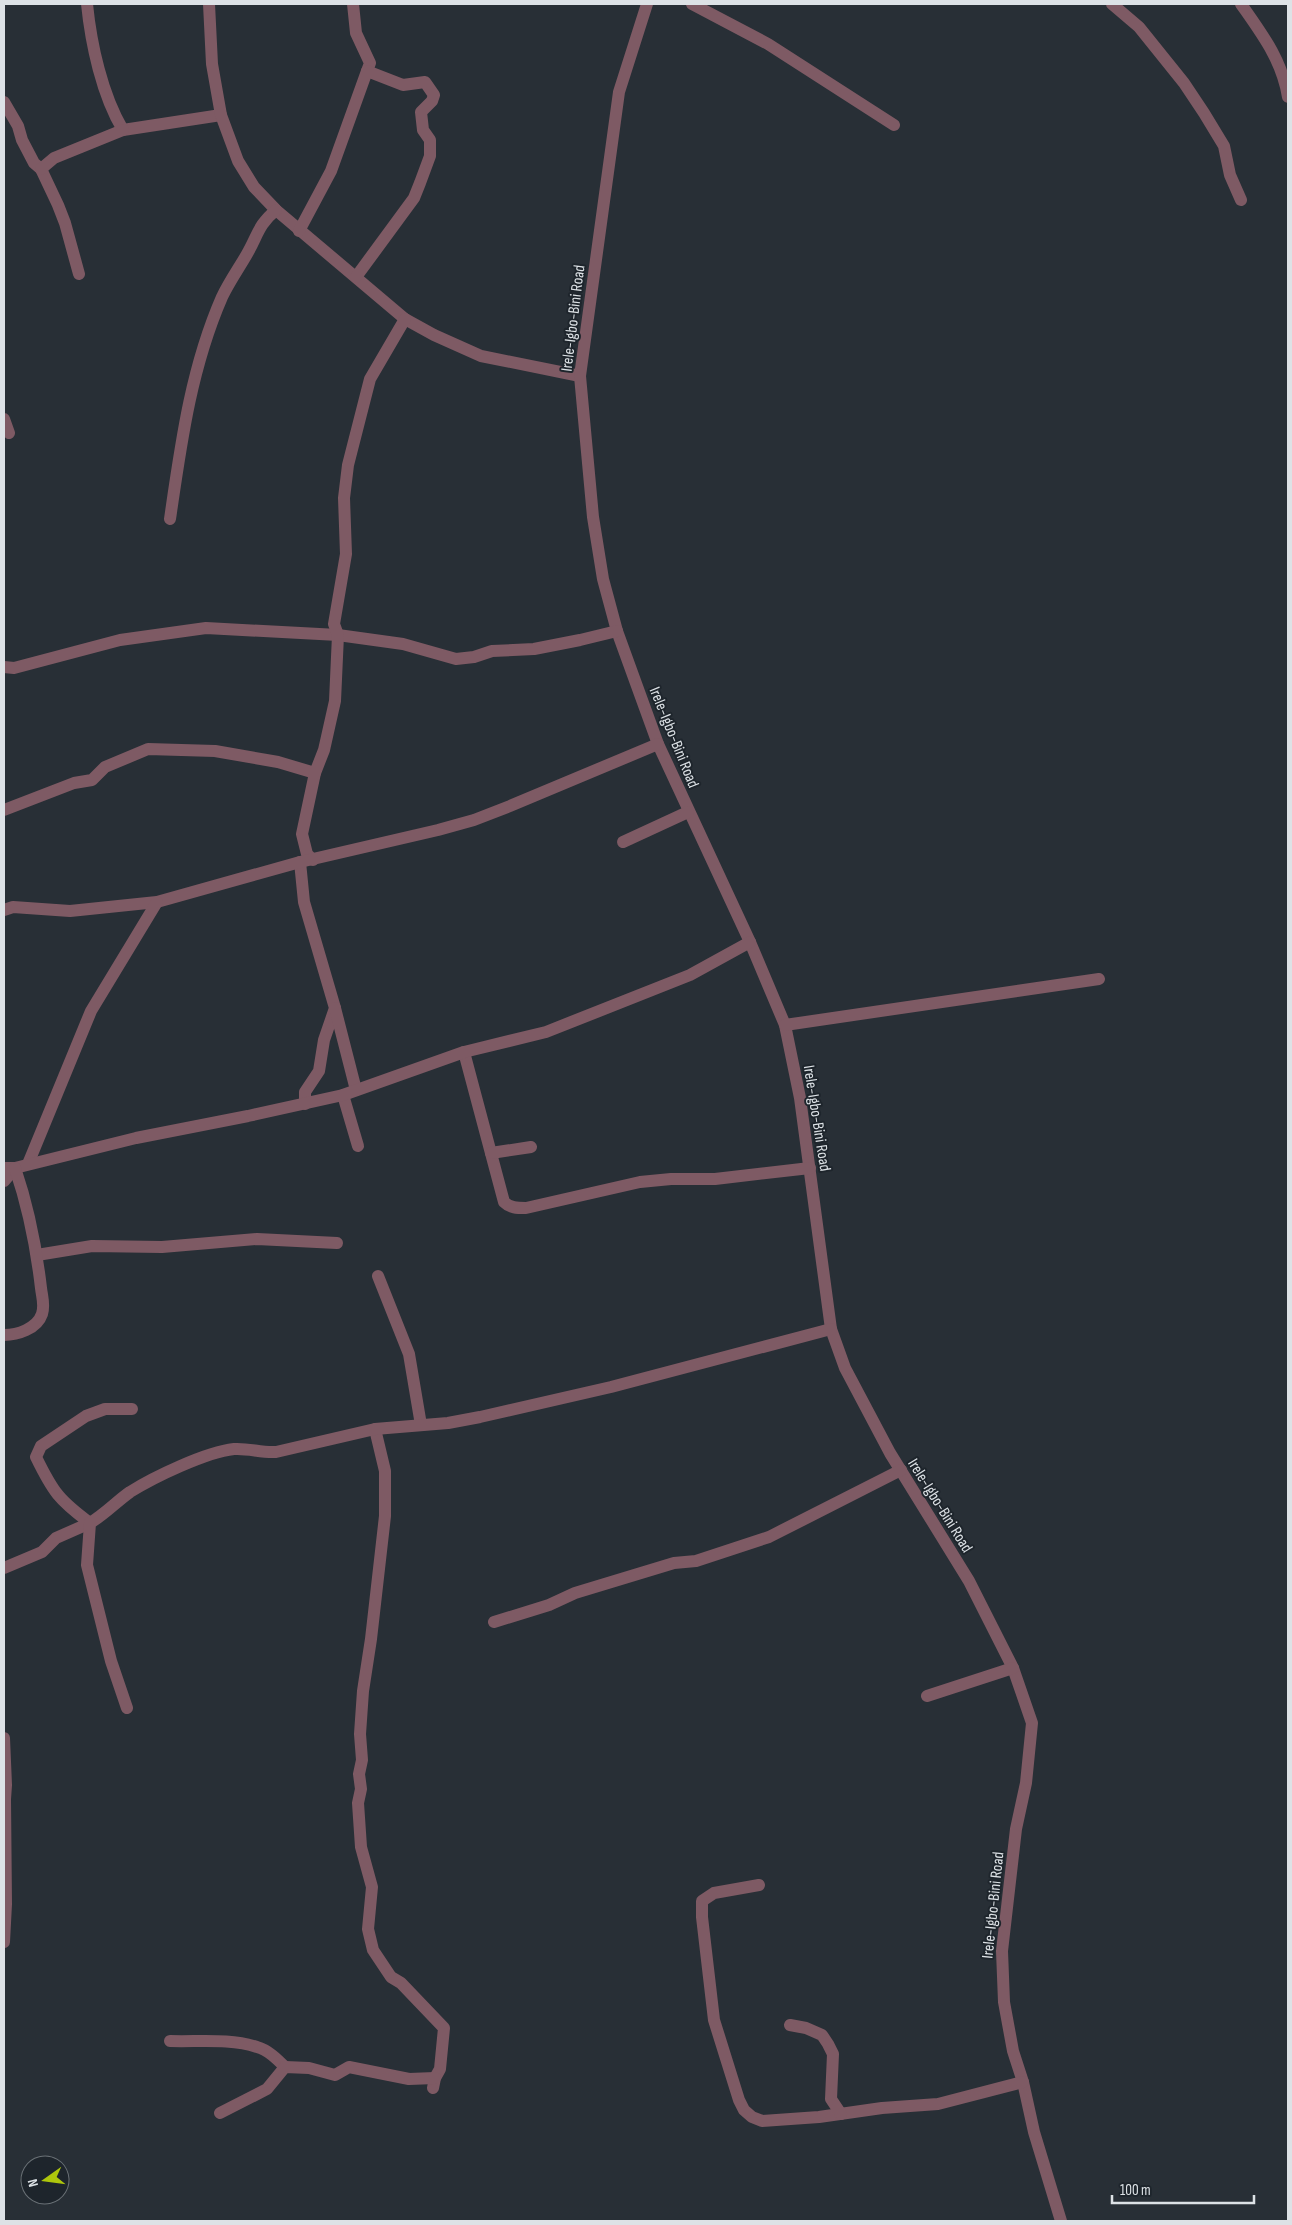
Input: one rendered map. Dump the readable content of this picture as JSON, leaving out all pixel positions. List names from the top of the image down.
{
  "streets": {
    "street": ["Irele-Igbo-Bini Road"]
  },
  "scale_bar": "100 m",
  "north": "left"
}
